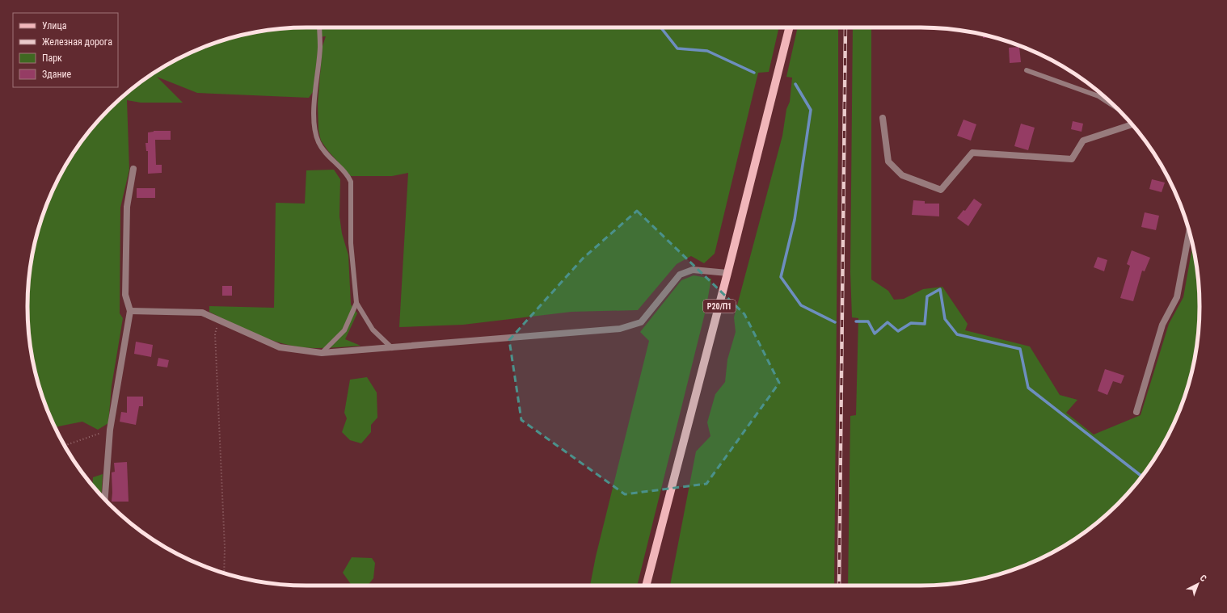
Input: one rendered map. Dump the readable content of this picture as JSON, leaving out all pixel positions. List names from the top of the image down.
{
  "streets": {
    "main road": ["Р20/П1"]
  },
  "legend": [
    "Улица",
    "Железная дорога",
    "Парк",
    "Здание"
  ],
  "north": "top right"
}
